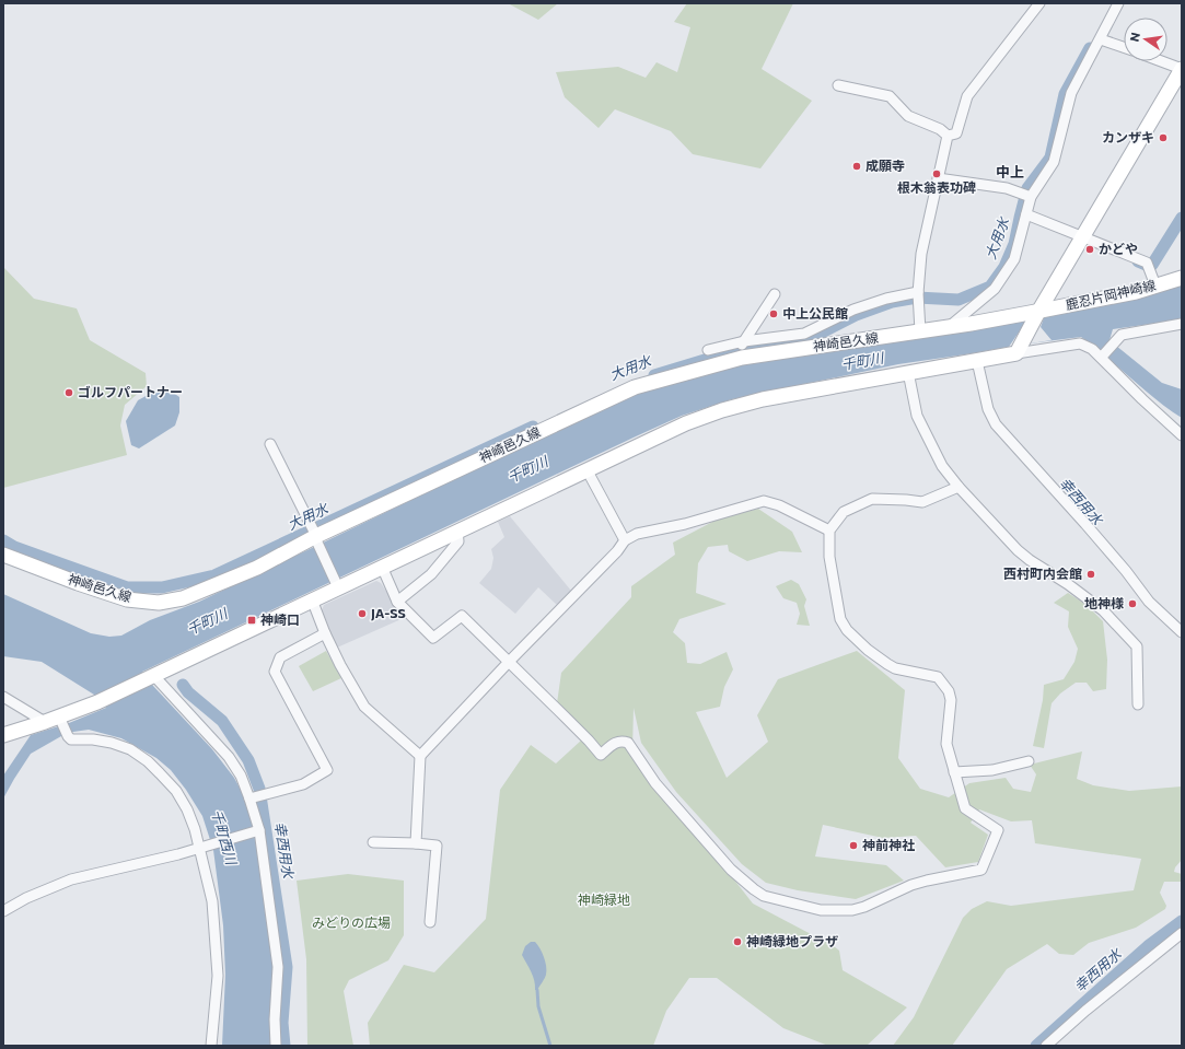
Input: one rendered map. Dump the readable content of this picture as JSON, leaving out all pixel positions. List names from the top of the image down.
{
  "streets": {
    "street": ["鹿忍片岡神崎線", "神崎邑久線"]
  },
  "crossings": [
    ["鹿忍片岡神崎線", "神崎邑久線"]
  ],
  "districts": ["中上"],
  "water": [
    "大用水",
    "千町川",
    "幸西用水",
    "千町西川"
  ],
  "parks": ["神崎緑地", "みどりの広場"],
  "places": {
    "other": [
      "カンザキ",
      "成願寺",
      "根木翁表功碑",
      "かどや",
      "中上公民館",
      "ゴルフパートナー",
      "西村町内会館",
      "地神様",
      "JA-SS",
      "神前神社",
      "神崎緑地プラザ"
    ],
    "transit": ["神崎口"]
  },
  "north": "left"
}
